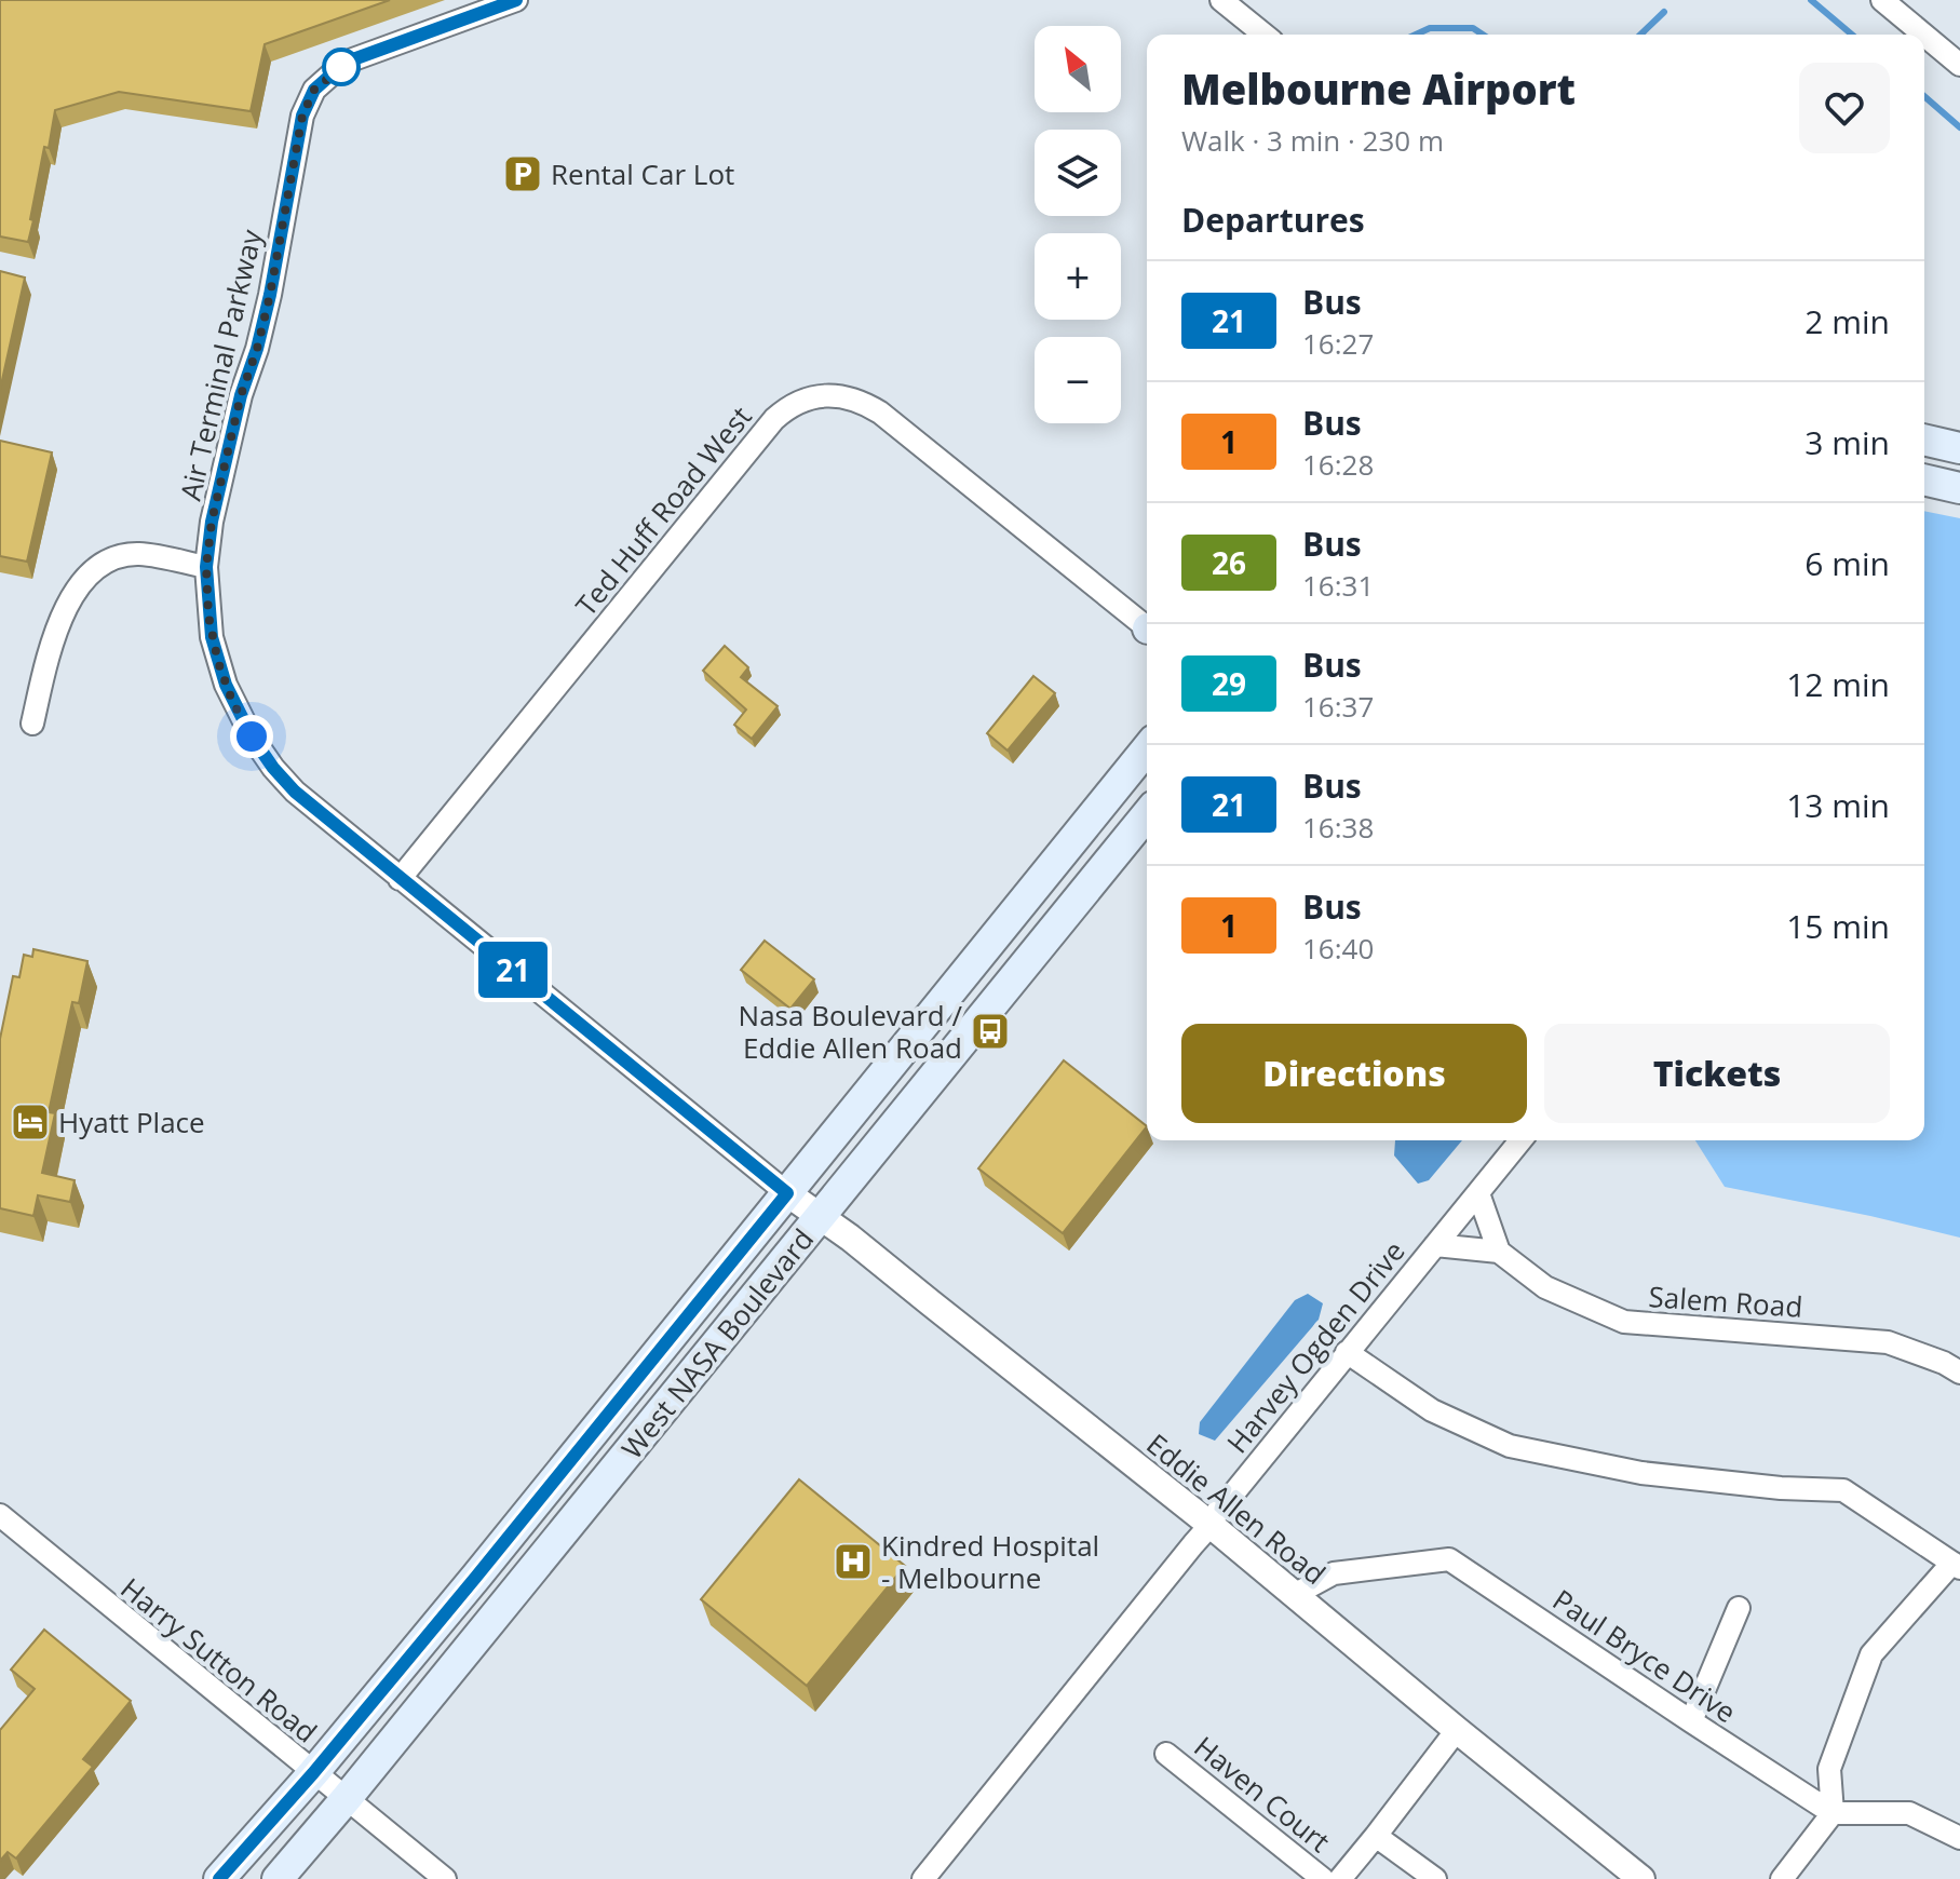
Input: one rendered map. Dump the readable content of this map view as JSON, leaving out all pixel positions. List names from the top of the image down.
{
  "streets": {
    "main road": ["West NASA Boulevard"],
    "street": [
      "Air Terminal Parkway",
      "Ted Huff Road West",
      "Salem Road",
      "Harvey Ogden Drive",
      "Eddie Allen Road",
      "Paul Bryce Drive",
      "Harry Sutton Road",
      "Haven Court"
    ]
  },
  "crossings": [
    ["Air Terminal Parkway", "Ted Huff Road West"],
    ["Air Terminal Parkway", "West NASA Boulevard"],
    ["Air Terminal Parkway", "Eddie Allen Road"],
    ["West NASA Boulevard", "Eddie Allen Road"],
    ["West NASA Boulevard", "Harry Sutton Road"],
    ["Harvey Ogden Drive", "Eddie Allen Road"],
    ["Eddie Allen Road", "Paul Bryce Drive"]
  ],
  "places": {
    "parking": ["Rental Car Lot"],
    "bus stop": ["Nasa Boulevard / Eddie Allen Road"],
    "hotel": ["Hyatt Place"],
    "hospital": ["Kindred Hospital - Melbourne"]
  },
  "lines": ["bus line 21"],
  "north": "top left",
  "page": {
    "on_map": "21",
    "map_buttons": ["+", "−"],
    "heading": [
      ["Melbourne Airport", "Walk · 3 min · 230 m"],
      "Departures"
    ],
    "list": [
      {
        "mark": "21",
        "name": "Bus",
        "note": "16:27",
        "value": "2 min"
      },
      {
        "mark": "1",
        "name": "Bus",
        "note": "16:28",
        "value": "3 min"
      },
      {
        "mark": "26",
        "name": "Bus",
        "note": "16:31",
        "value": "6 min"
      },
      {
        "mark": "29",
        "name": "Bus",
        "note": "16:37",
        "value": "12 min"
      },
      {
        "mark": "21",
        "name": "Bus",
        "note": "16:38",
        "value": "13 min"
      },
      {
        "mark": "1",
        "name": "Bus",
        "note": "16:40",
        "value": "15 min"
      }
    ],
    "buttons": ["Directions", "Tickets"]
  }
}
